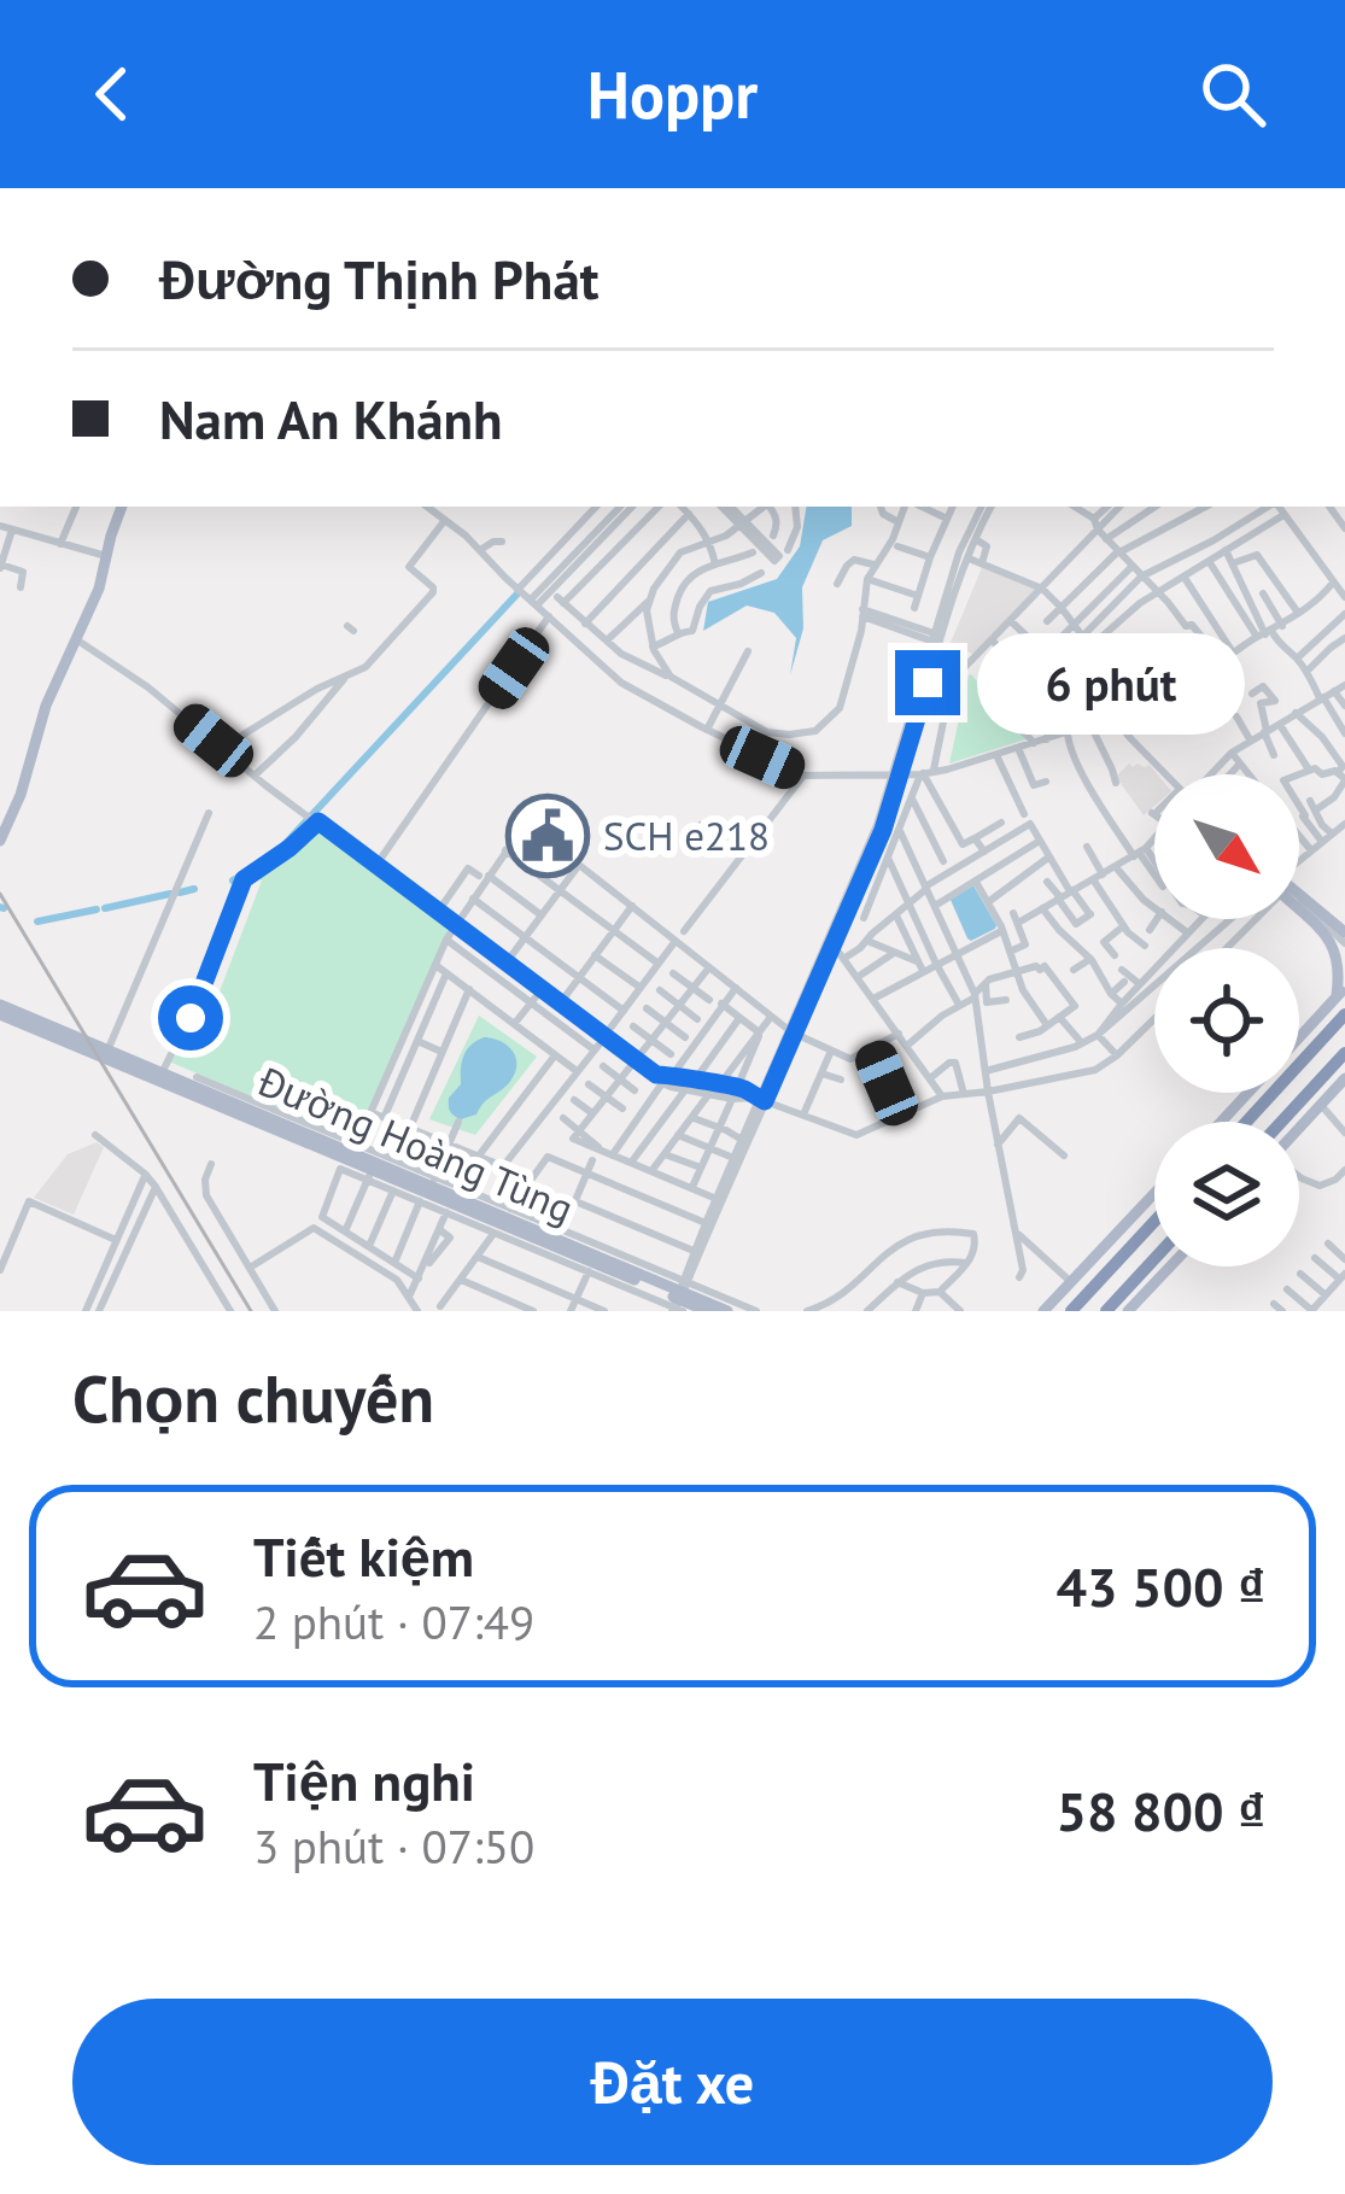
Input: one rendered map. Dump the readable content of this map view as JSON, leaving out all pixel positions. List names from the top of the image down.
{
  "streets": {
    "main road": ["Đường Hoàng Tùng"]
  },
  "places": {
    "public building": ["SCH e218"]
  },
  "north": "bottom right",
  "page": {
    "header": "Hoppr",
    "banner": ["Đường Thịnh Phát", "Nam An Khánh"],
    "bubble": "6 phút",
    "heading": "Chọn chuyến",
    "list": [
      {
        "name": "Tiết kiệm",
        "note": "2 phút · 07:49",
        "value": "43 500 ₫"
      },
      {
        "name": "Tiện nghi",
        "note": "3 phút · 07:50",
        "value": "58 800 ₫"
      }
    ],
    "buttons": "Đặt xe"
  }
}
